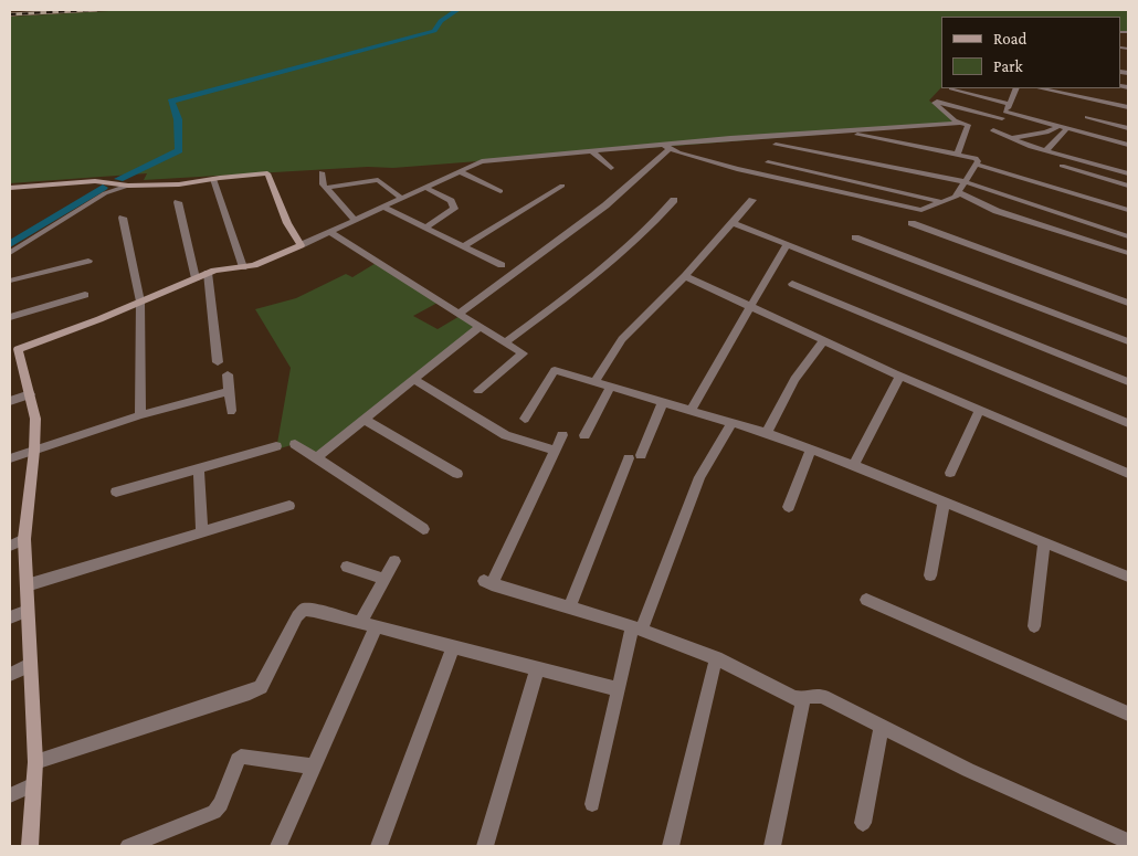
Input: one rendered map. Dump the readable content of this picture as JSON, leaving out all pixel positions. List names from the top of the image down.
{
  "legend": ["Road", "Park"]
}
